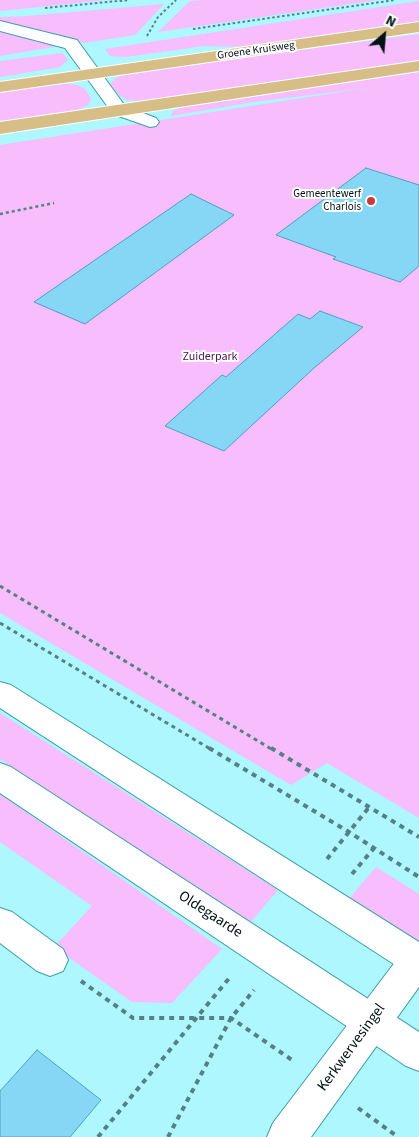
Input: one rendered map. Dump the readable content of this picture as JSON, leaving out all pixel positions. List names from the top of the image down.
{
  "streets": {
    "main road": ["Groene Kruisweg", "Oldegaarde", "Kerkwervesingel"]
  },
  "crossings": [
    ["Oldegaarde", "Kerkwervesingel"]
  ],
  "parks": ["Zuiderpark"],
  "places": ["Gemeentewerf Charlois"],
  "north": "top right"
}
